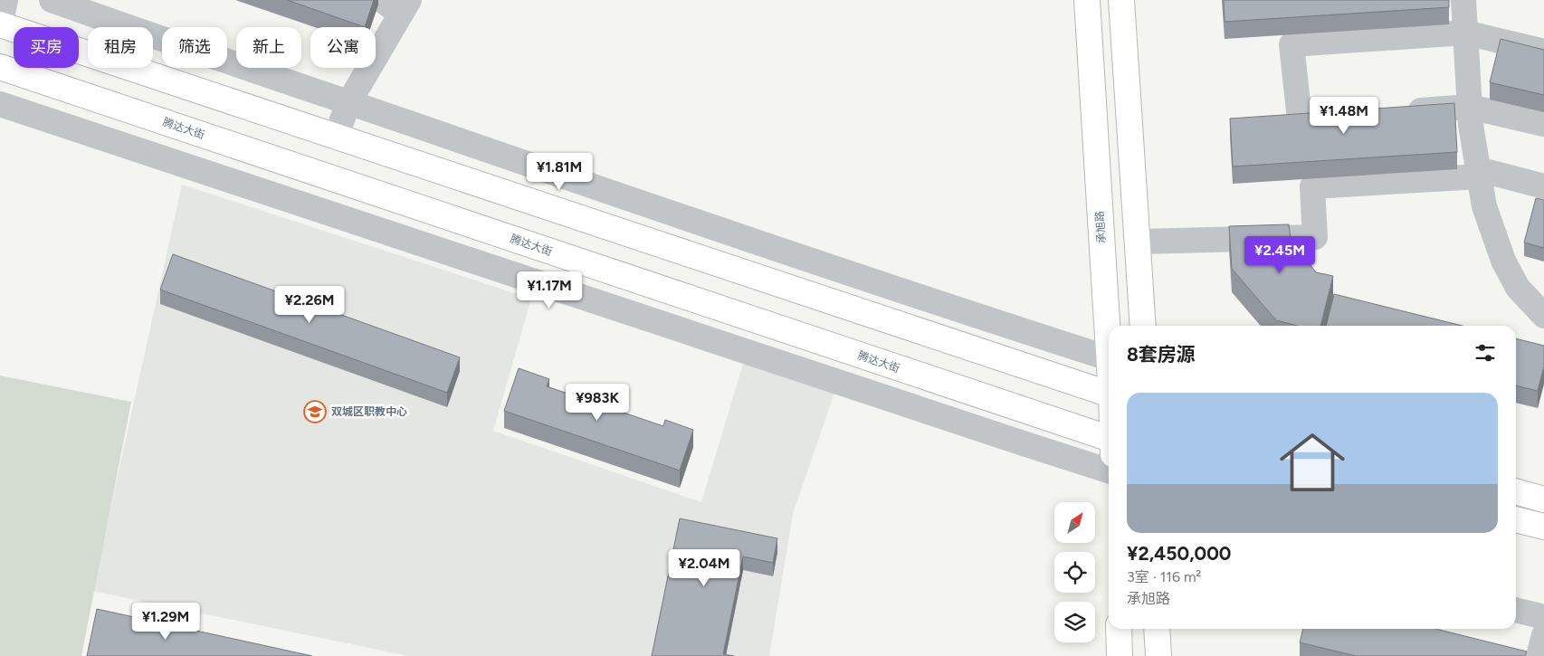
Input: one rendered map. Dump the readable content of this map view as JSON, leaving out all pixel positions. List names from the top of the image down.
{
  "streets": {
    "main road": ["腾达大街", "承旭路"]
  },
  "places": {
    "school or university": ["双城区职教中心"]
  },
  "north": "top right",
  "page": {
    "chip": [
      "买房",
      "租房",
      "筛选",
      "新上",
      "公寓"
    ],
    "price": [
      "¥1.48M",
      "¥1.81M",
      "¥2.45M",
      "¥1.17M",
      "¥2.26M",
      "¥983K",
      "¥2.04M",
      "¥1.29M"
    ],
    "heading": "8套房源",
    "list": [
      {
        "name": "¥2,450,000",
        "note": "3室 · 116 m² · 承旭路"
      }
    ]
  }
}
